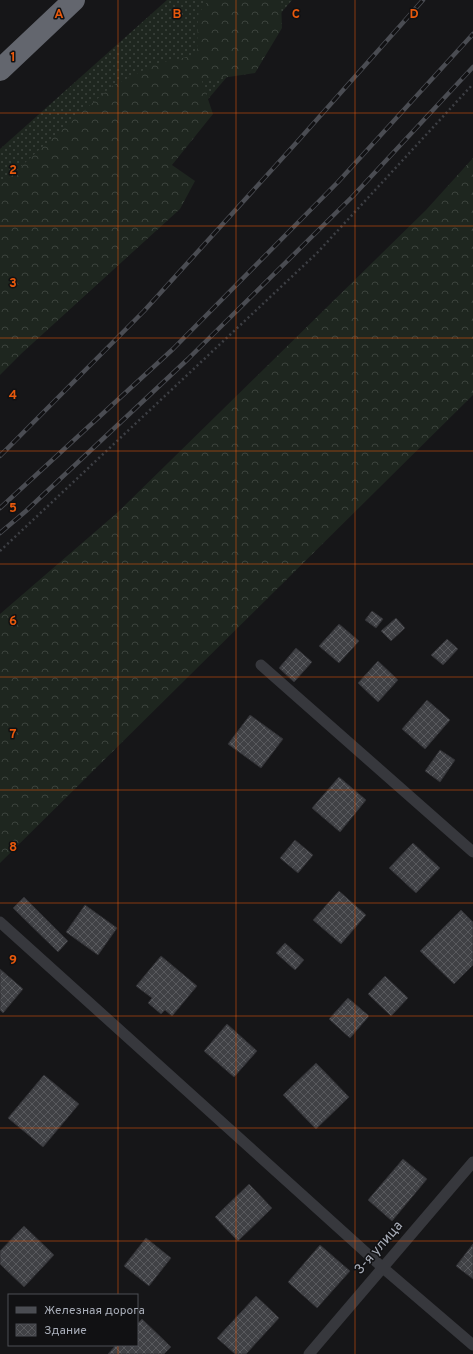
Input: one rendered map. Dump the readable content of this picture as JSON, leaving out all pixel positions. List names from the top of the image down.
{
  "streets": {
    "lane": ["3-я улица"]
  },
  "legend": ["Железная дорога", "Здание"],
  "grid": {
    "columns": [
      "A",
      "B",
      "C",
      "D"
    ],
    "rows": [
      "1",
      "2",
      "3",
      "4",
      "5",
      "6",
      "7",
      "8",
      "9"
    ]
  }
}
